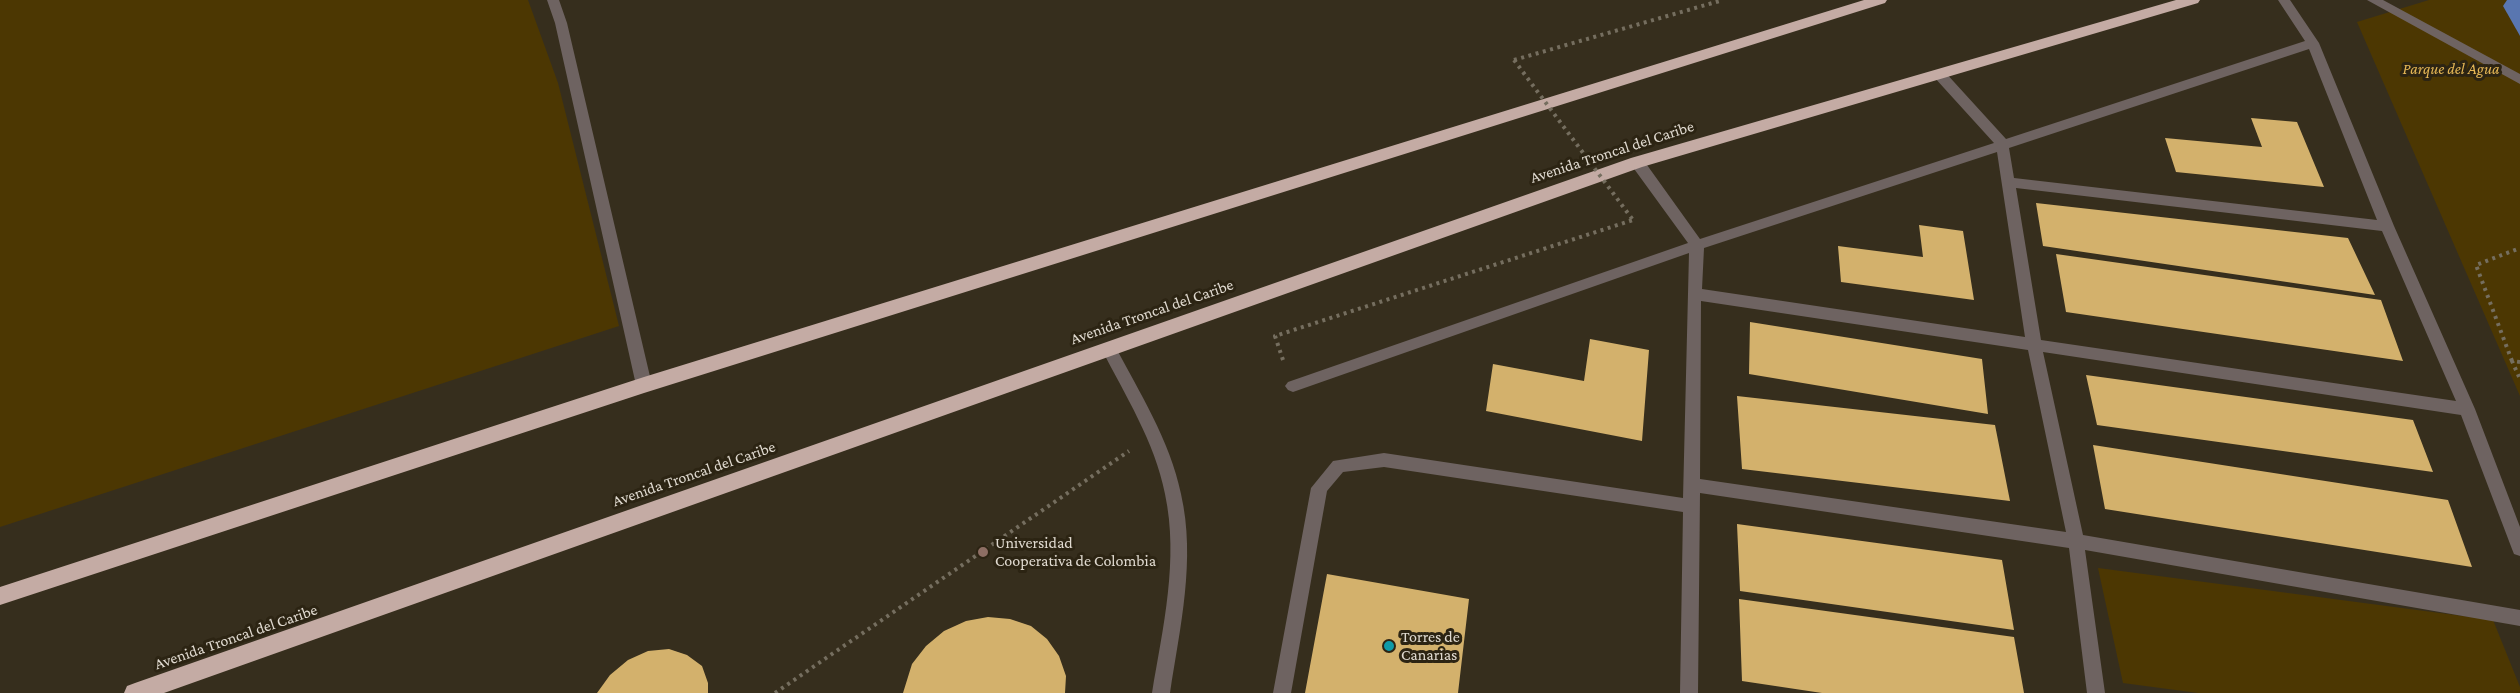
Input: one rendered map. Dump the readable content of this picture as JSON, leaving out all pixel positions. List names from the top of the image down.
{
  "streets": {
    "highway": ["Avenida Troncal del Caribe"]
  },
  "parks": ["Parque del Agua"],
  "places": ["Universidad Cooperativa de Colombia", "Torres de Canarias"]
}
